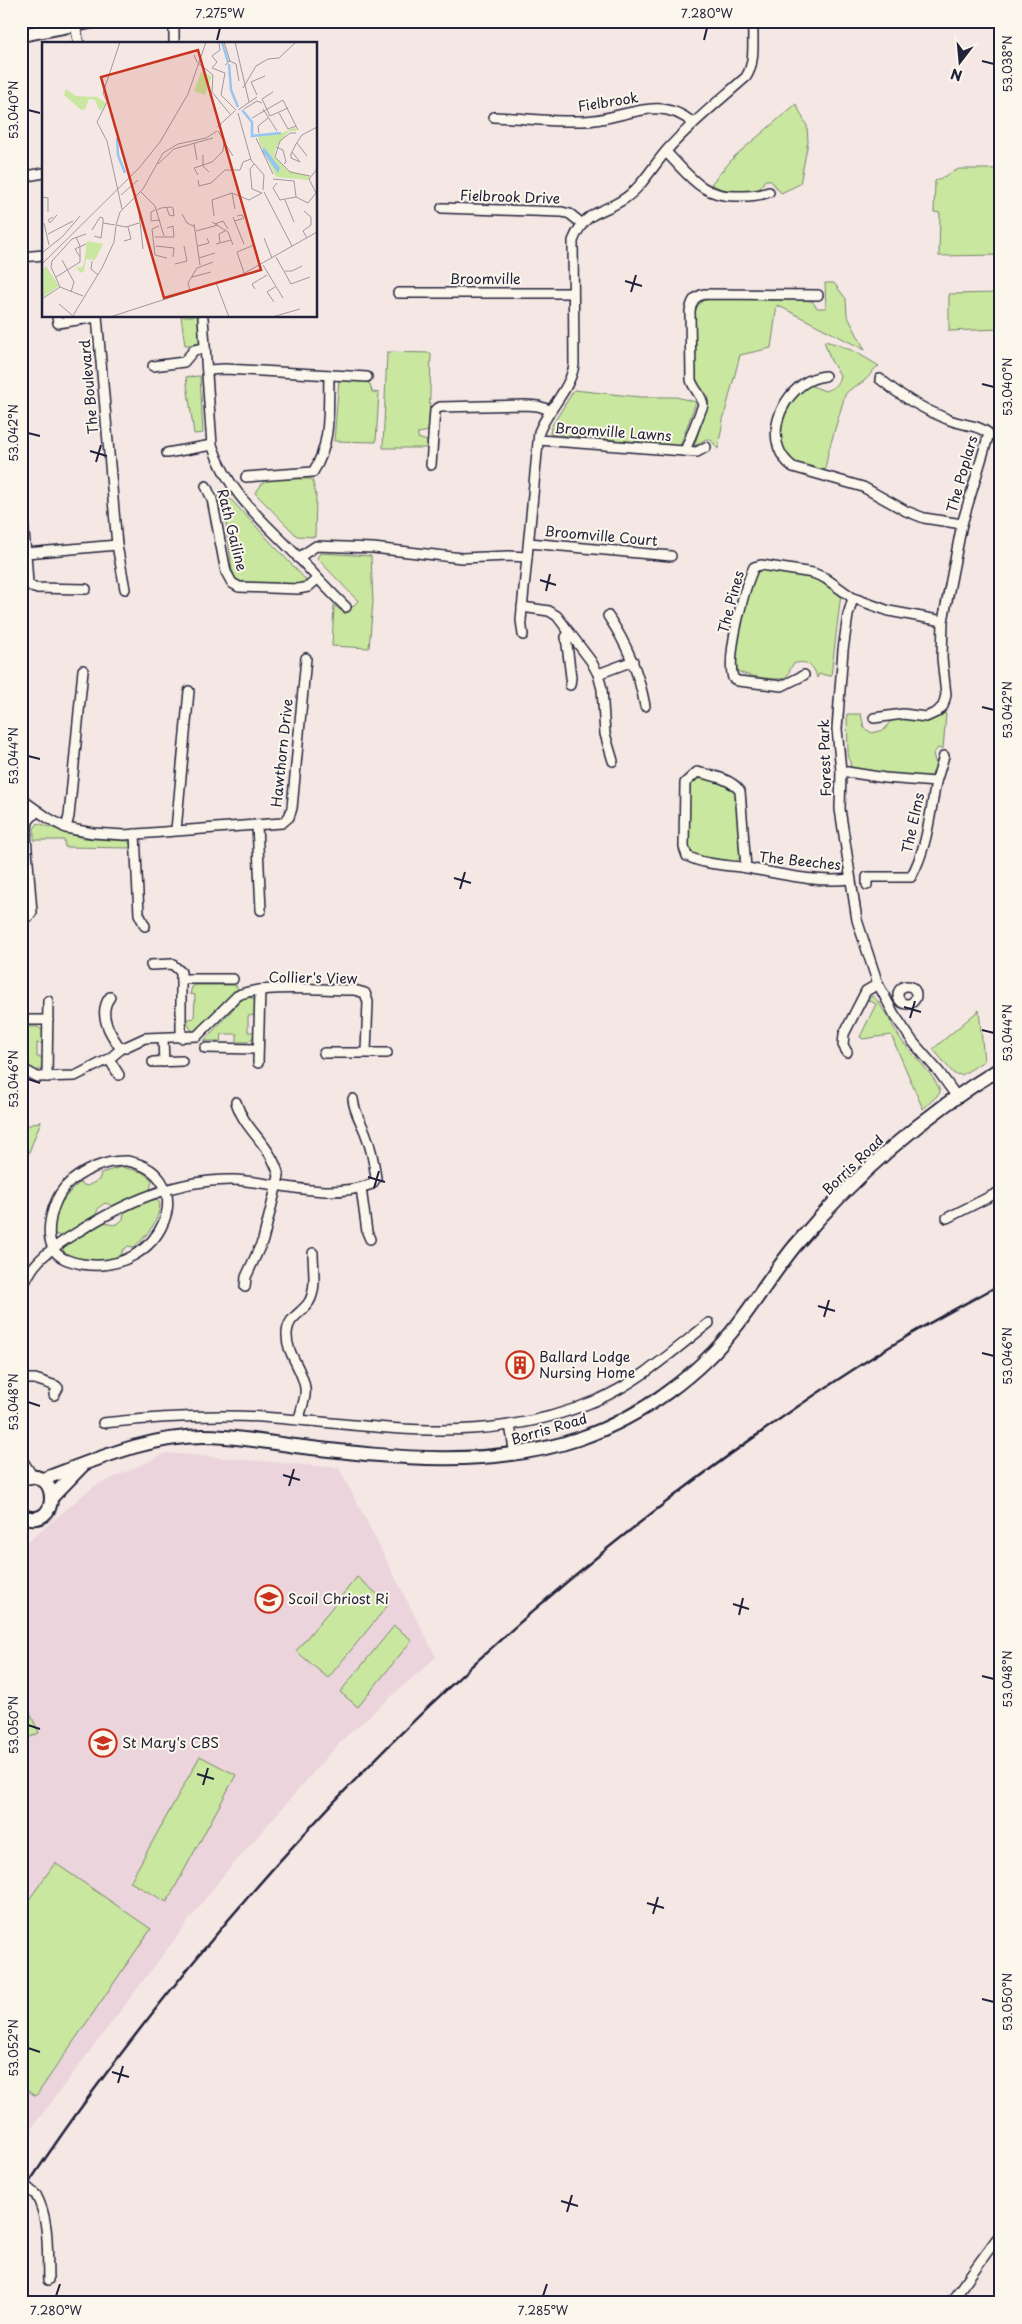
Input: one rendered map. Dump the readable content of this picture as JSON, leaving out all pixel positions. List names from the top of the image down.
{
  "streets": {
    "street": [
      "Fielbrook",
      "Fielbrook Drive",
      "Broomville",
      "The Boulevard",
      "Broomville Lawns",
      "The Poplars",
      "Rath Gailine",
      "Broomville Court",
      "The Pines",
      "Hawthorn Drive",
      "Forest Park",
      "The Elms",
      "The Beeches",
      "Collier's View",
      "Borris Road"
    ]
  },
  "crossings": [
    ["The Pines", "Forest Park"],
    ["Forest Park", "The Elms"],
    ["Forest Park", "The Beeches"],
    ["Forest Park", "Borris Road"]
  ],
  "places": {
    "building": ["Ballard Lodge Nursing Home"],
    "school or university": ["Scoil Chriost Ri", "St Mary's CBS"]
  },
  "north": "bottom",
  "coordinates": [
    "7.275°W",
    "7.280°W",
    "53.038°N",
    "53.040°N",
    "53.042°N",
    "53.044°N",
    "53.046°N",
    "53.048°N",
    "53.050°N",
    "53.052°N",
    "7.285°W"
  ]
}
